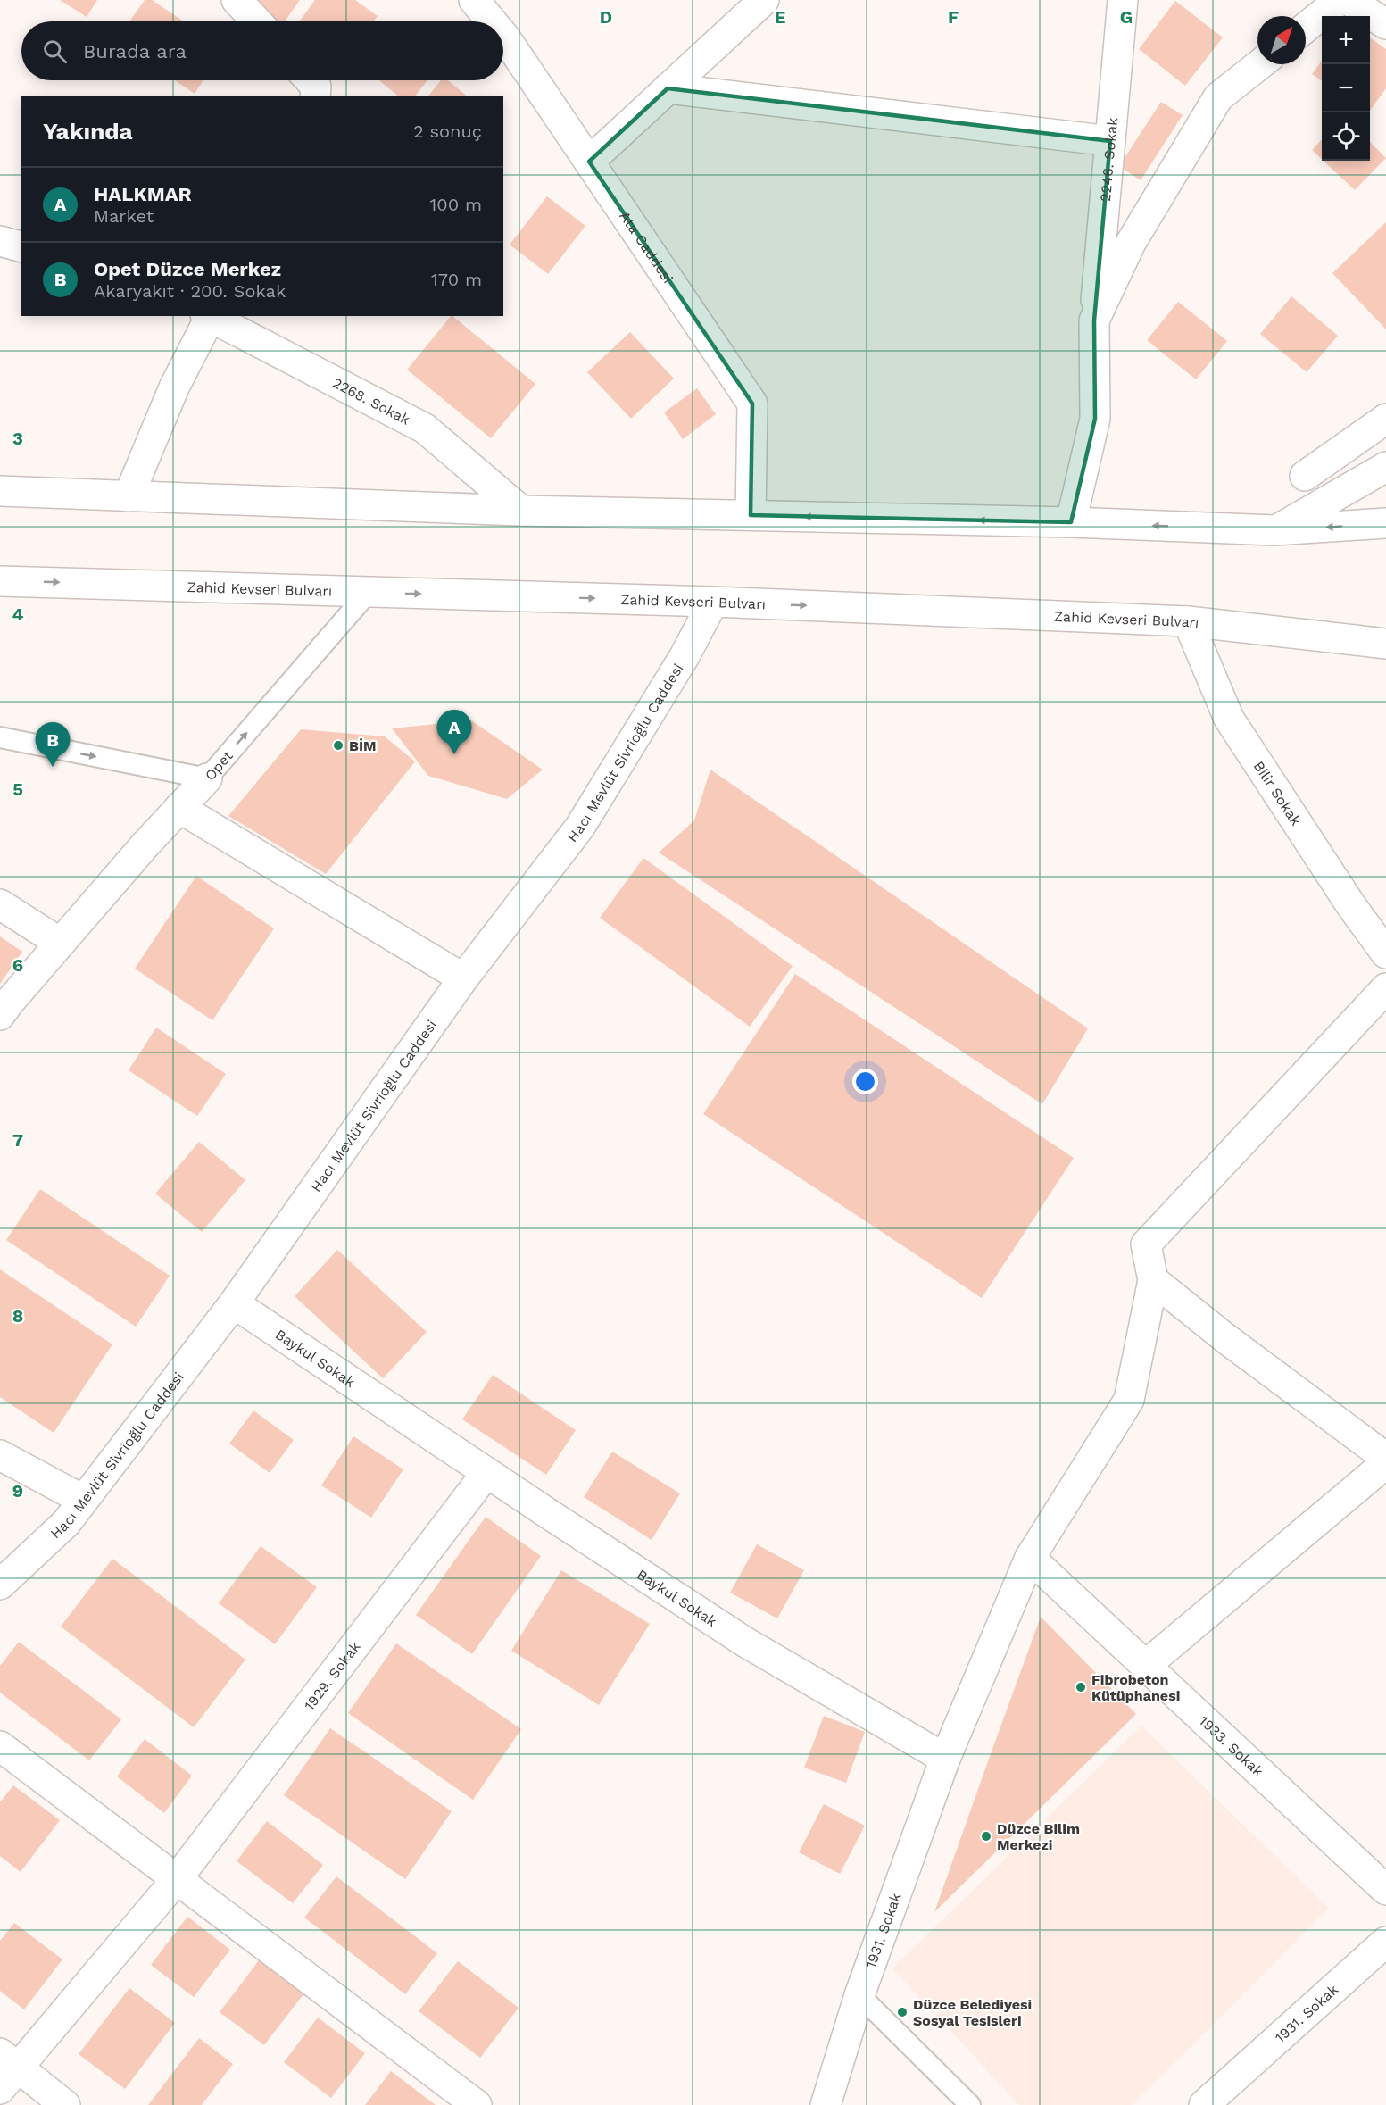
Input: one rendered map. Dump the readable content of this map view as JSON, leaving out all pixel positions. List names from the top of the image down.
{
  "streets": {
    "street": [
      "2246. Sokak",
      "Ata Caddesi",
      "2268. Sokak",
      "Zahid Kevseri Bulvarı",
      "Hacı Mevlüt Sivrioğlu Caddesi",
      "Bilir Sokak",
      "Baykul Sokak",
      "1929. Sokak",
      "1933. Sokak",
      "1931. Sokak"
    ],
    "lane": ["Opet"]
  },
  "crossings": [
    ["Zahid Kevseri Bulvarı", "Hacı Mevlüt Sivrioğlu Caddesi"],
    ["Zahid Kevseri Bulvarı", "Opet"],
    ["Zahid Kevseri Bulvarı", "Bilir Sokak"],
    ["Hacı Mevlüt Sivrioğlu Caddesi", "Baykul Sokak"],
    ["Baykul Sokak", "1929. Sokak"],
    ["Baykul Sokak", "1931. Sokak"]
  ],
  "one_way": ["Opet"],
  "places": [
    "BİM",
    "Fibrobeton Kütüphanesi",
    "Düzce Bilim Merkezi",
    "Düzce Belediyesi Sosyal Tesisleri"
  ],
  "north": "top right",
  "page": {
    "map_buttons": ["+", "−"],
    "search": "Burada ara",
    "heading": ["Yakında", "2 sonuç"],
    "list": [
      {
        "mark": "A",
        "name": "HALKMAR",
        "note": "Market",
        "value": "100 m"
      },
      {
        "mark": "B",
        "name": "Opet Düzce Merkez",
        "note": "Akaryakıt · 200. Sokak",
        "value": "170 m"
      }
    ],
    "pins": ["A", "B"]
  },
  "grid": {
    "columns": [
      "D",
      "E",
      "F",
      "G"
    ],
    "rows": [
      "3",
      "4",
      "5",
      "6",
      "7",
      "8",
      "9"
    ]
  }
}
